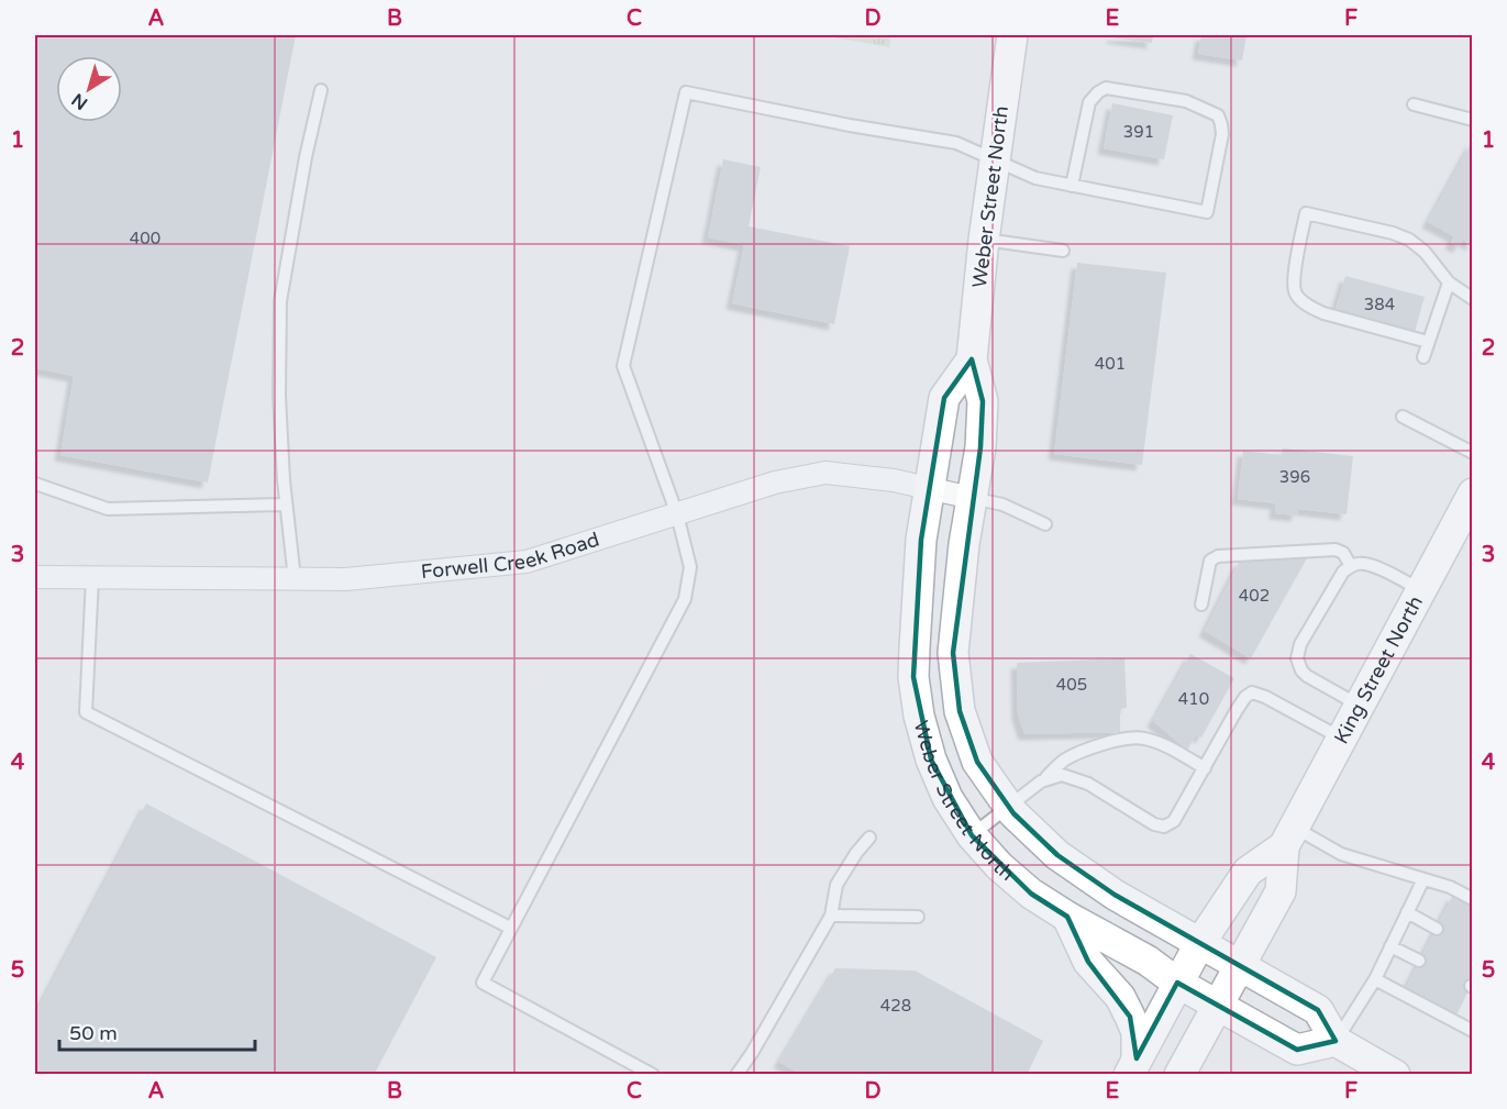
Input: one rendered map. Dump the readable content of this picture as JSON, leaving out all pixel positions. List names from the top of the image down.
{
  "streets": {
    "main road": ["Weber Street North", "King Street North"],
    "street": ["Forwell Creek Road"]
  },
  "crossings": [
    ["Weber Street North", "Forwell Creek Road"],
    ["Weber Street North", "King Street North"]
  ],
  "house_numbers": [
    "391",
    "400",
    "384",
    "401",
    "396",
    "402",
    "405",
    "410",
    "428"
  ],
  "scale_bar": "50 m",
  "north": "bottom left",
  "grid": {
    "columns": [
      "A",
      "B",
      "C",
      "D",
      "E",
      "F"
    ],
    "rows": [
      "1",
      "2",
      "3",
      "4",
      "5"
    ]
  }
}
